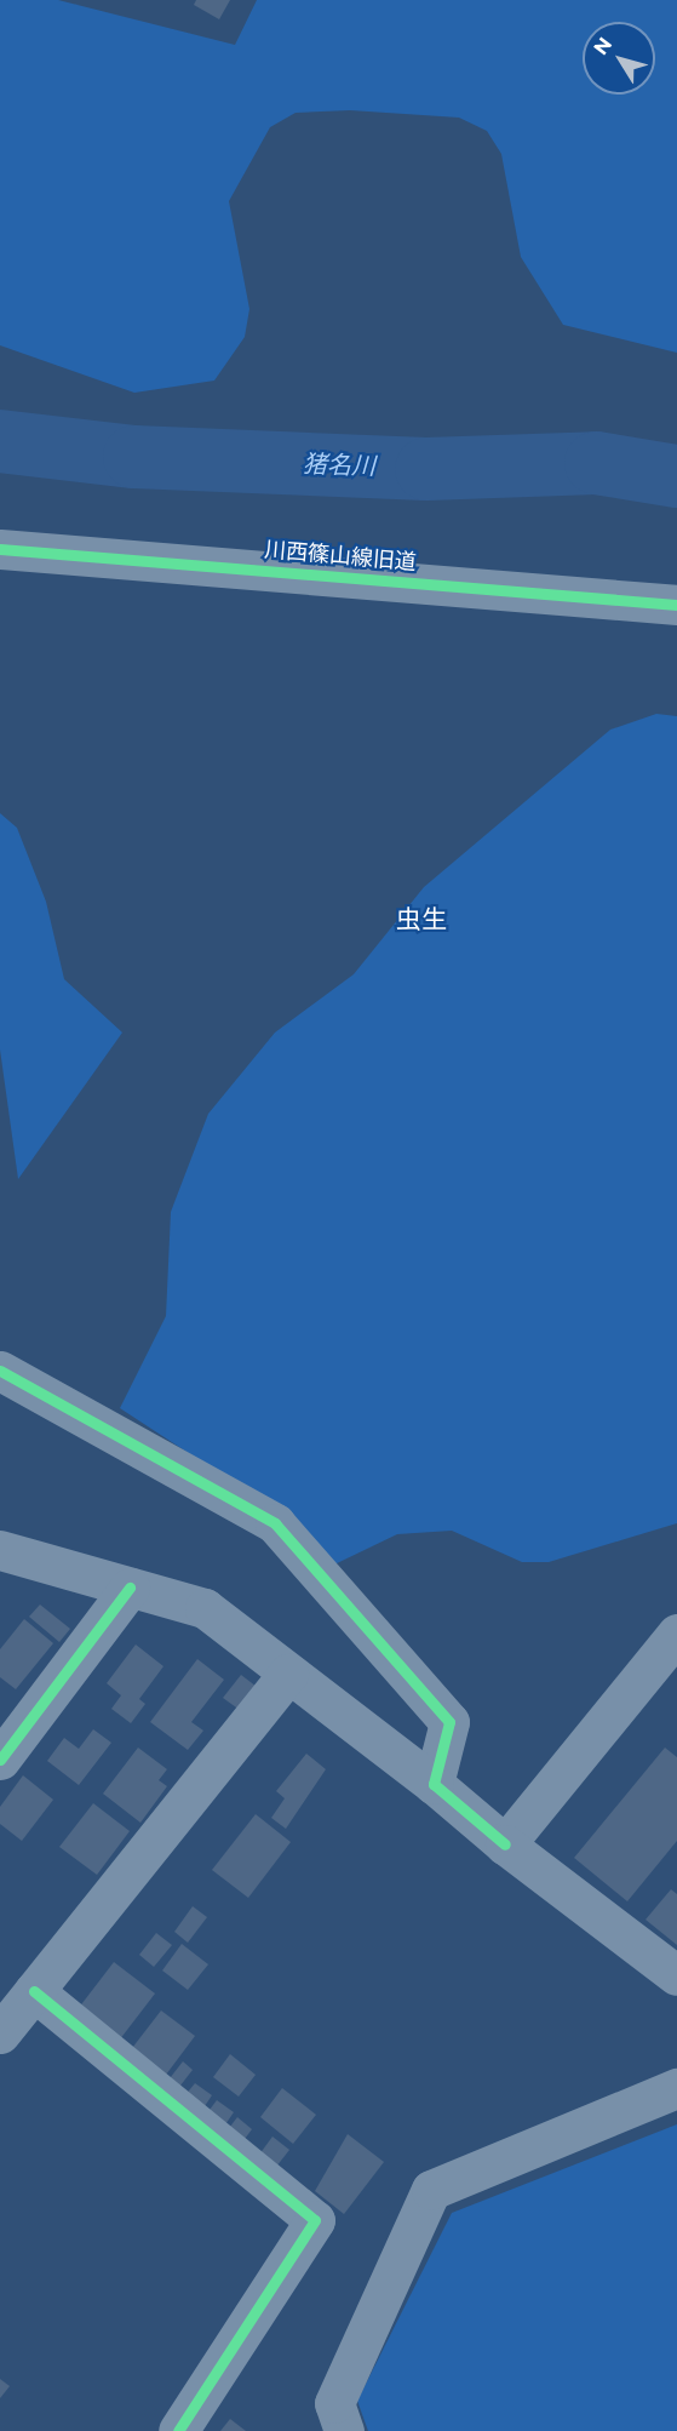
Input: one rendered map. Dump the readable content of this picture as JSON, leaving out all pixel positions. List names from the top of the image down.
{
  "streets": {
    "street": ["川西篠山線旧道"]
  },
  "districts": ["虫生"],
  "water": ["猪名川"],
  "north": "top left"
}
